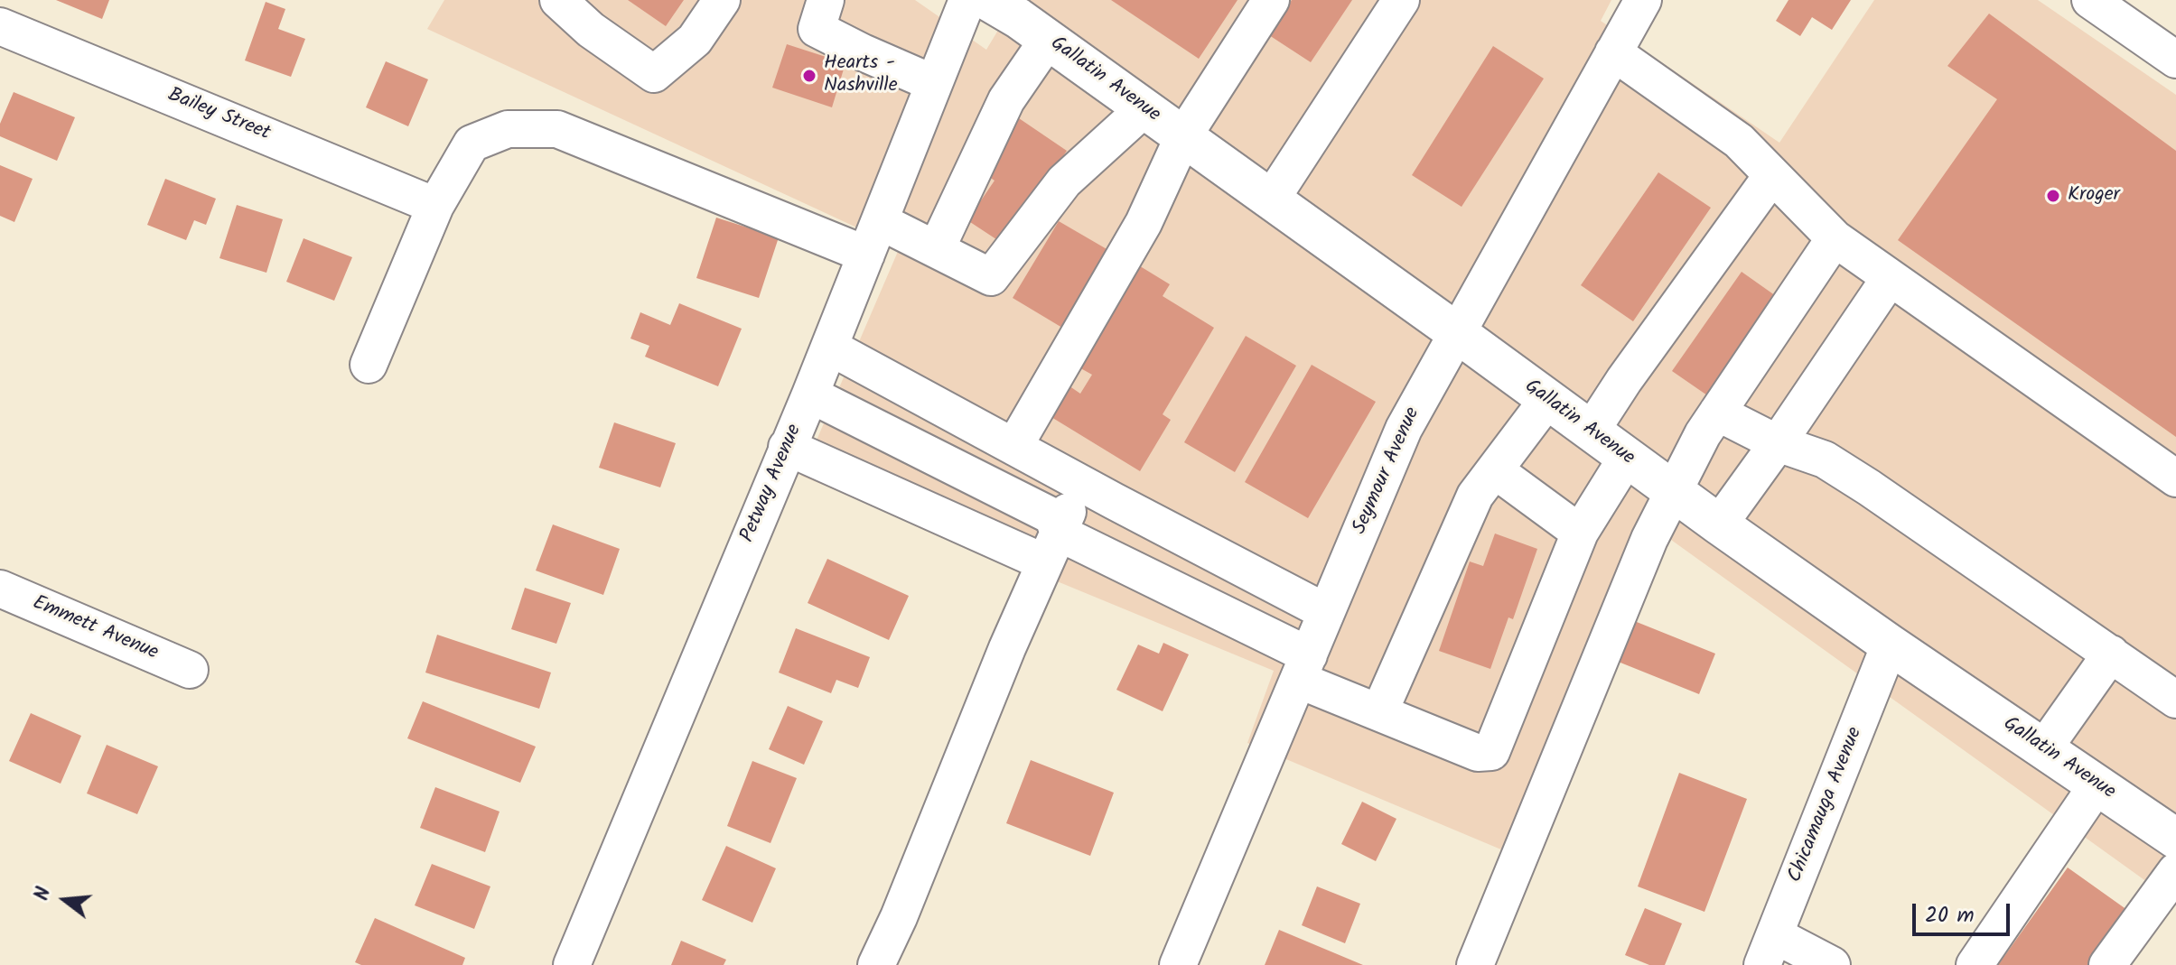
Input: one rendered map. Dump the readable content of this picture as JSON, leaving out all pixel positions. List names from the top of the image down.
{
  "streets": {
    "main road": ["Gallatin Avenue"],
    "street": [
      "Bailey Street",
      "Seymour Avenue",
      "Petway Avenue",
      "Emmett Avenue",
      "Chicamauga Avenue"
    ]
  },
  "crossings": [
    ["Gallatin Avenue", "Seymour Avenue"],
    ["Gallatin Avenue", "Chicamauga Avenue"]
  ],
  "places": ["Hearts - Nashville", "Kroger"],
  "scale_bar": "20 m",
  "north": "left"
}
